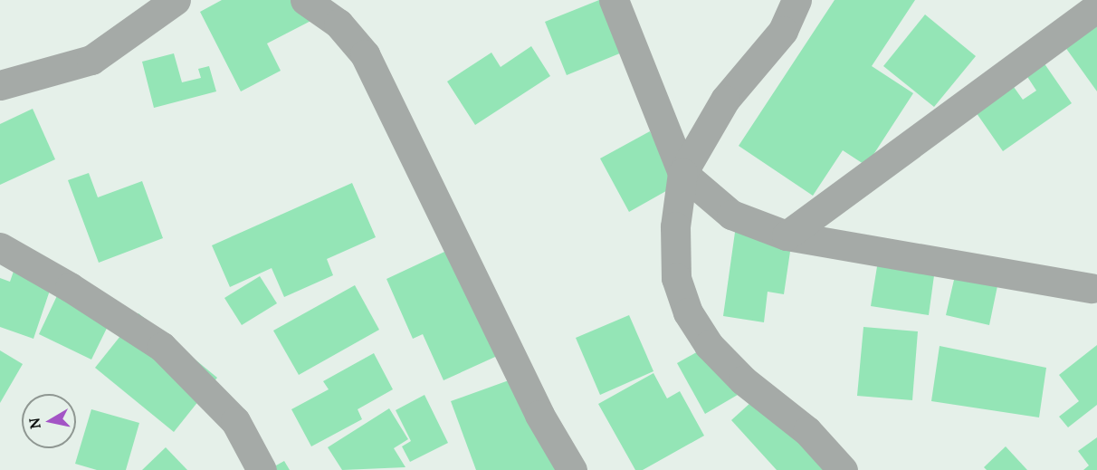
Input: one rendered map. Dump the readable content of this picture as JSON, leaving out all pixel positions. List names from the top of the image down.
{
  "north": "left"
}
